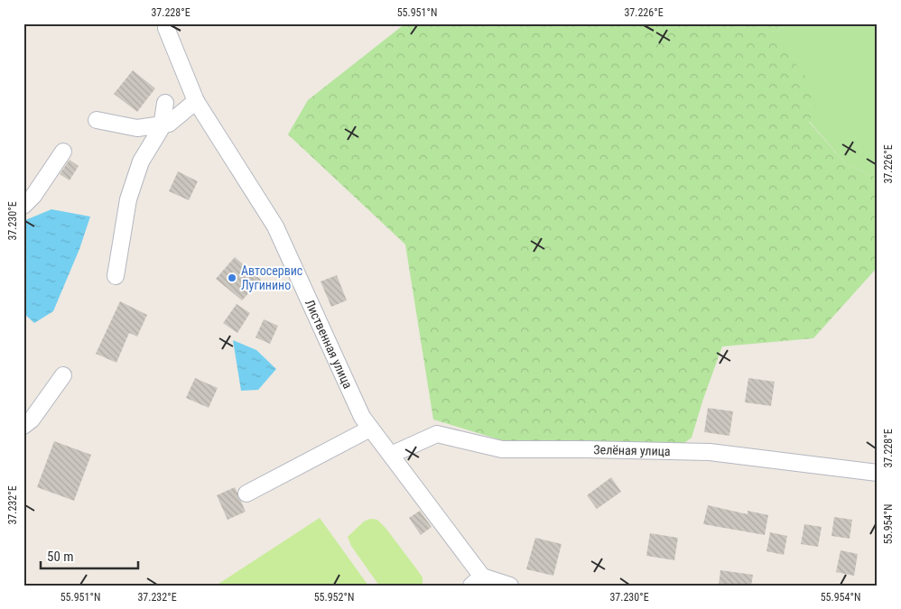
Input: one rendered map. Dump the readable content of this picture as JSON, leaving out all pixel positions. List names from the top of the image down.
{
  "streets": {
    "street": ["Лиственная улица", "Зелёная улица"]
  },
  "crossings": [
    ["Лиственная улица", "Зелёная улица"]
  ],
  "places": ["Автосервис Лугинино"],
  "scale_bar": "50 m",
  "coordinates": [
    "37.228°E",
    "55.951°N",
    "37.226°E",
    "37.230°E",
    "37.232°E",
    "55.954°N",
    "55.952°N"
  ]
}
